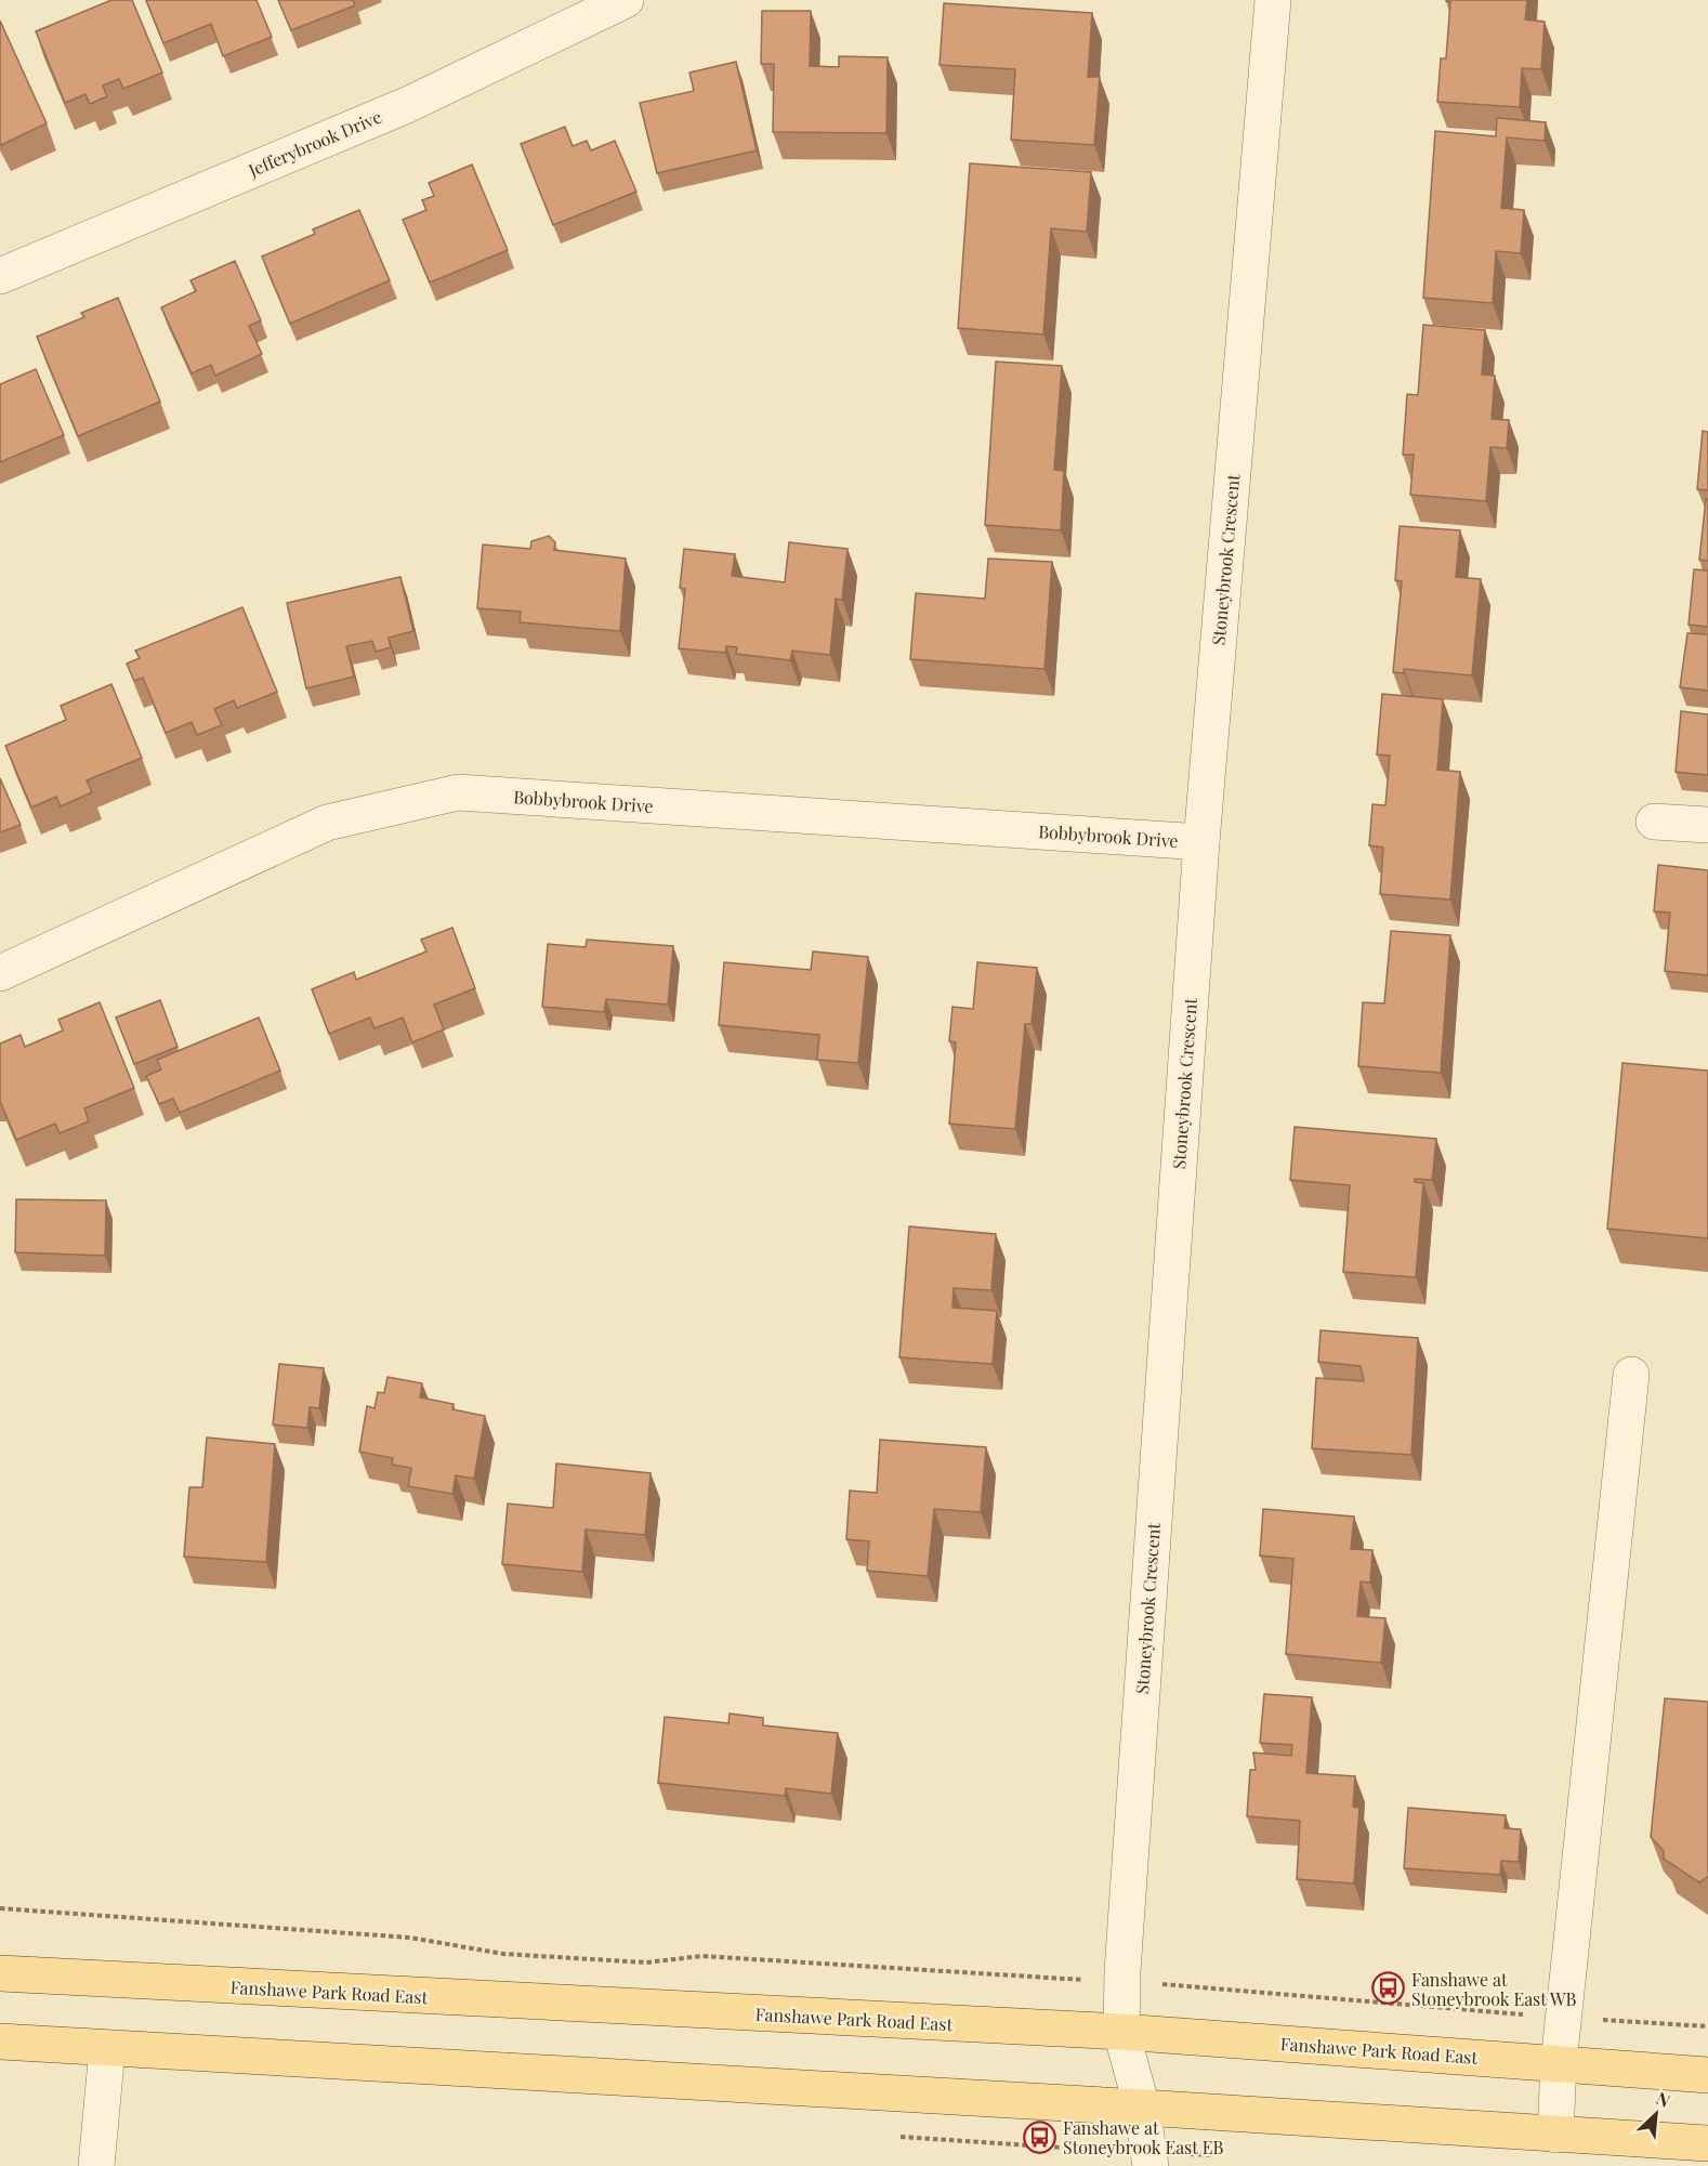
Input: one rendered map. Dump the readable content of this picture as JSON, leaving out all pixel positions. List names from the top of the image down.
{
  "streets": {
    "main road": ["Fanshawe Park Road East"],
    "street": ["Jefferybrook Drive", "Stoneybrook Crescent", "Bobbybrook Drive"]
  },
  "crossings": [
    ["Stoneybrook Crescent", "Bobbybrook Drive"],
    ["Stoneybrook Crescent", "Fanshawe Park Road East"]
  ],
  "places": {
    "bus stop": ["Fanshawe at Stoneybrook East WB", "Fanshawe at Stoneybrook East EB"]
  },
  "north": "top right"
}
